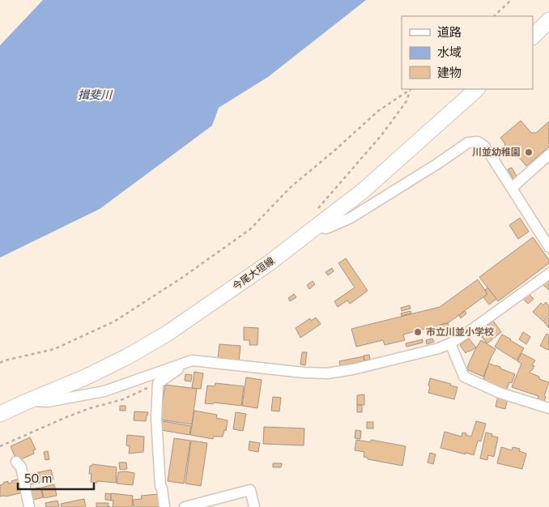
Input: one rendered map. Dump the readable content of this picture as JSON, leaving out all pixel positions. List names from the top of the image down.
{
  "streets": {
    "main road": ["今尾大垣線"]
  },
  "water": ["揖斐川"],
  "places": ["川並幼稚園", "市立川並小学校"],
  "legend": ["道路", "水域", "建物"],
  "scale_bar": "50 m"
}
